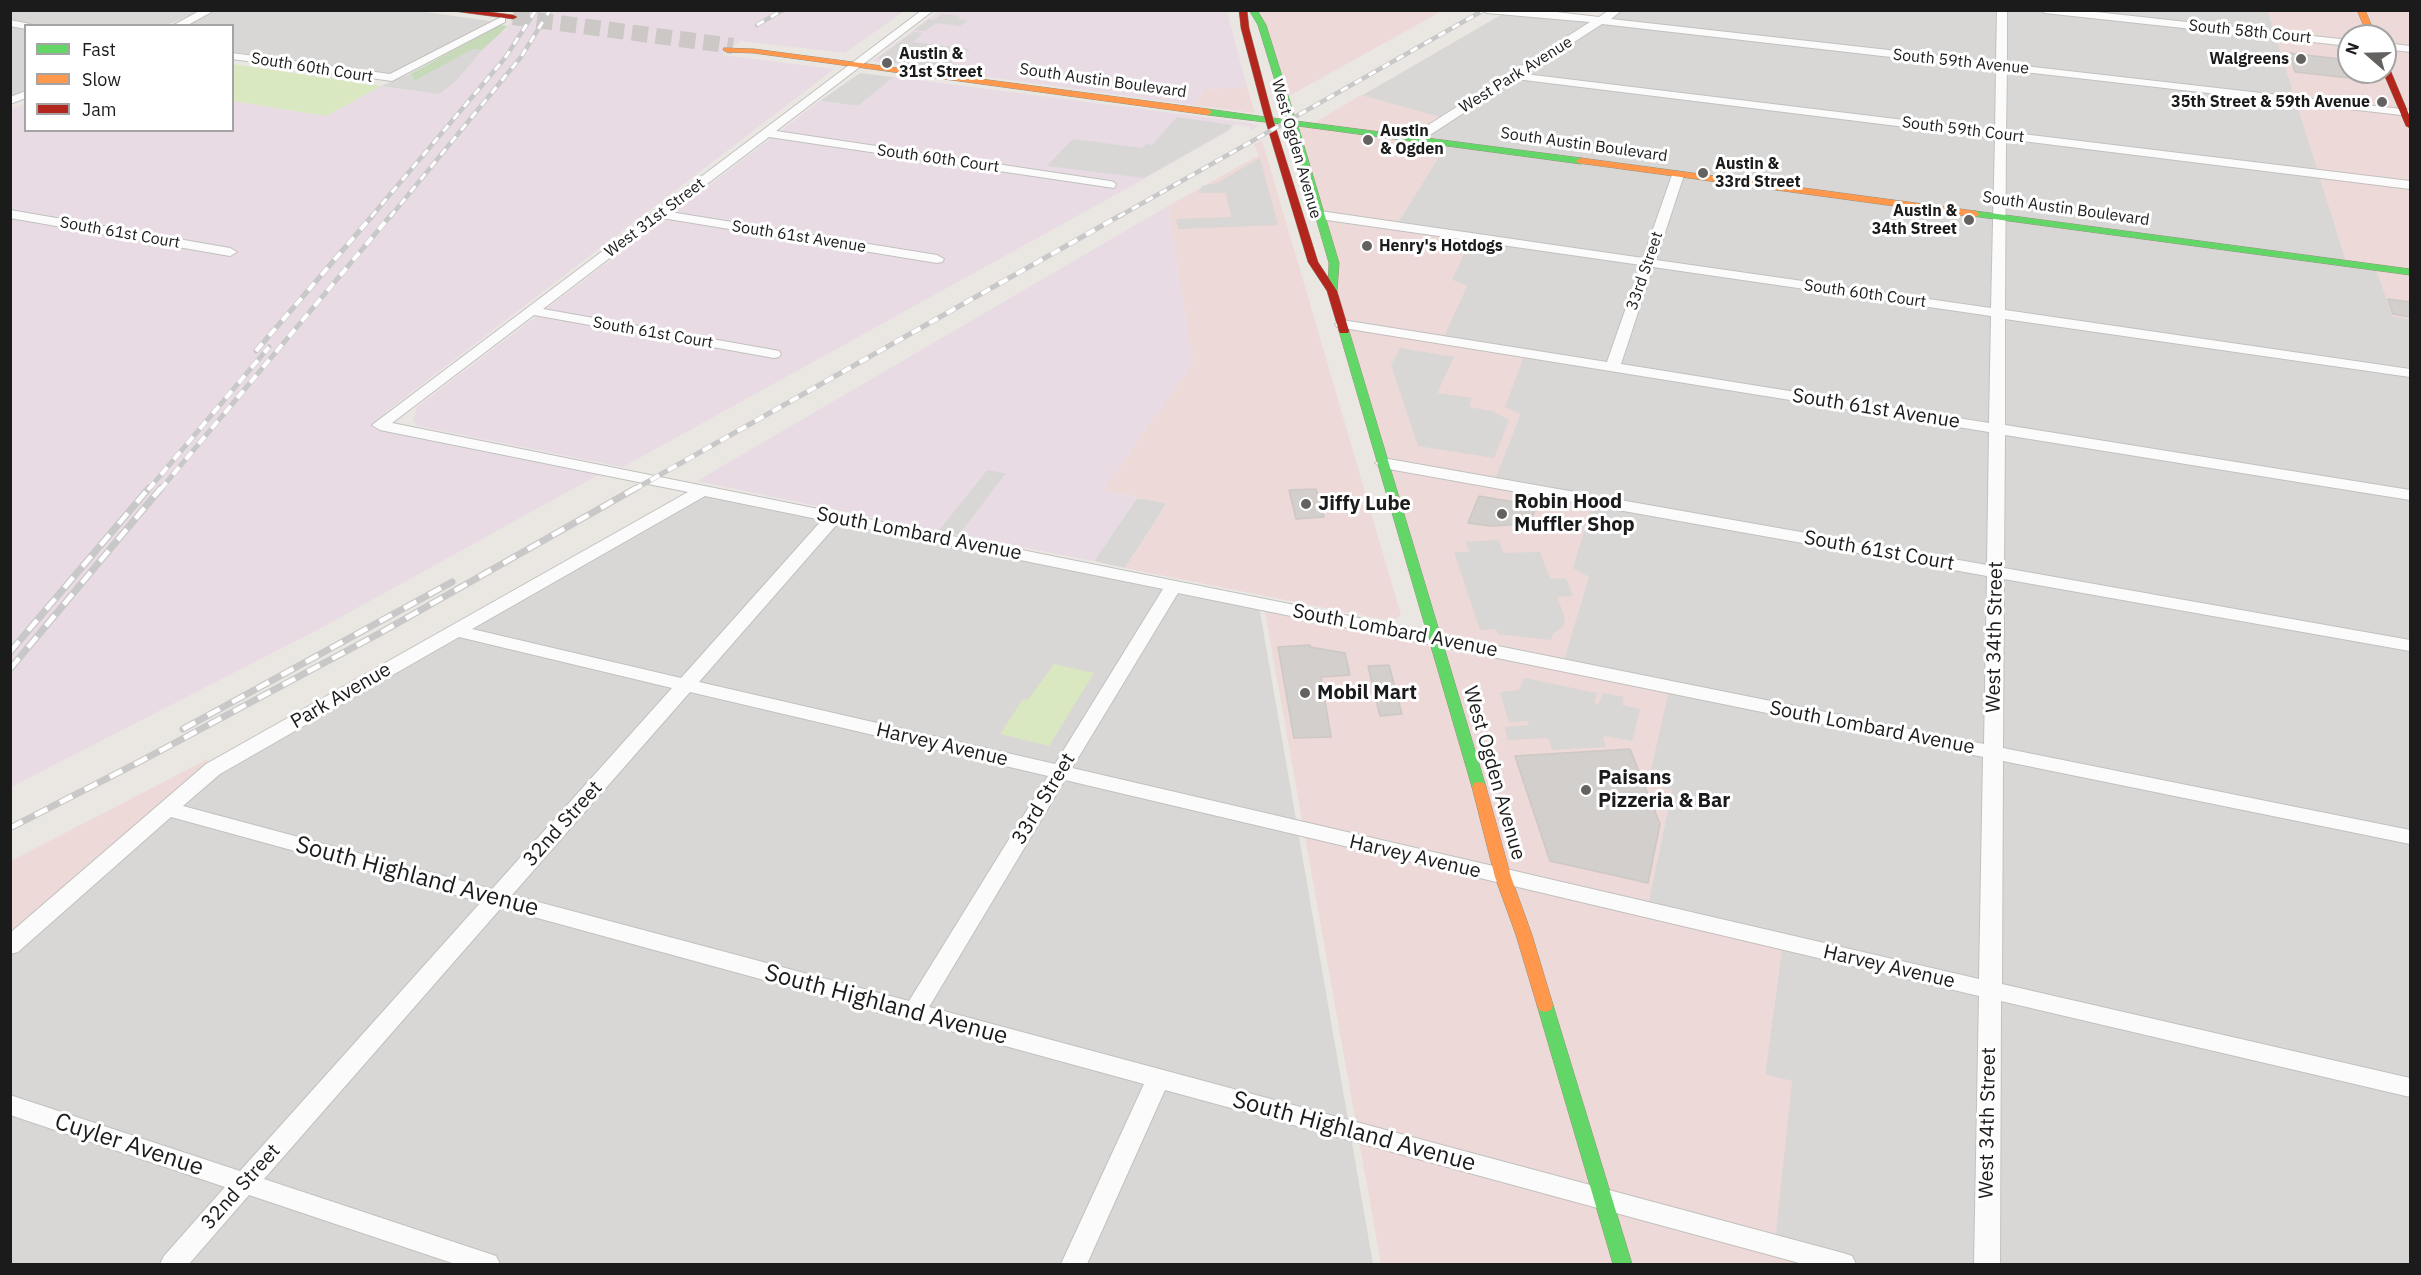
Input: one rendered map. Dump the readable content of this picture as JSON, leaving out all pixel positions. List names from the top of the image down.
{
  "streets": {
    "main road": ["South Austin Boulevard", "West Ogden Avenue"],
    "street": [
      "South 58th Court",
      "South 59th Avenue",
      "South 60th Court",
      "West Park Avenue",
      "South 59th Court",
      "West 31st Street",
      "South 61st Court",
      "South 61st Avenue",
      "33rd Street",
      "South Lombard Avenue",
      "West 34th Street",
      "Park Avenue",
      "Harvey Avenue",
      "32nd Street",
      "South Highland Avenue",
      "Cuyler Avenue"
    ]
  },
  "crossings": [
    ["South 59th Avenue", "West Park Avenue"],
    ["South 59th Avenue", "West 34th Street"],
    ["South 60th Court", "West Ogden Avenue"],
    ["South 60th Court", "West 31st Street"],
    ["South 60th Court", "33rd Street"],
    ["South 60th Court", "West 34th Street"],
    ["West Park Avenue", "South Austin Boulevard"],
    ["West Park Avenue", "South 59th Court"],
    ["South Austin Boulevard", "West Ogden Avenue"],
    ["South Austin Boulevard", "West 31st Street"],
    ["South Austin Boulevard", "33rd Street"],
    ["South Austin Boulevard", "West 34th Street"],
    ["South 59th Court", "West 34th Street"],
    ["West Ogden Avenue", "South 61st Court"],
    ["West Ogden Avenue", "South 61st Avenue"],
    ["West Ogden Avenue", "South Lombard Avenue"],
    ["West Ogden Avenue", "Harvey Avenue"],
    ["West Ogden Avenue", "South Highland Avenue"],
    ["West 31st Street", "South 61st Court"],
    ["West 31st Street", "South 61st Avenue"],
    ["West 31st Street", "South Lombard Avenue"],
    ["South 61st Court", "West 34th Street"],
    ["South 61st Avenue", "33rd Street"],
    ["South 61st Avenue", "West 34th Street"],
    ["33rd Street", "South Lombard Avenue"],
    ["33rd Street", "Harvey Avenue"],
    ["33rd Street", "South Highland Avenue"],
    ["South Lombard Avenue", "West 34th Street"],
    ["South Lombard Avenue", "Park Avenue"],
    ["South Lombard Avenue", "32nd Street"],
    ["West 34th Street", "Harvey Avenue"],
    ["Park Avenue", "Harvey Avenue"],
    ["Park Avenue", "South Highland Avenue"],
    ["Harvey Avenue", "32nd Street"],
    ["32nd Street", "South Highland Avenue"],
    ["32nd Street", "Cuyler Avenue"]
  ],
  "places": [
    "Walgreens",
    "Austin & 31st Street",
    "35th Street & 59th Avenue",
    "Austin & Ogden",
    "Austin & 33rd Street",
    "Austin & 34th Street",
    "Henry's Hotdogs",
    "Jiffy Lube",
    "Robin Hood Muffler Shop",
    "Mobil Mart",
    "Paisans Pizzeria & Bar"
  ],
  "legend": ["Fast", "Slow", "Jam"],
  "north": "left"
}
